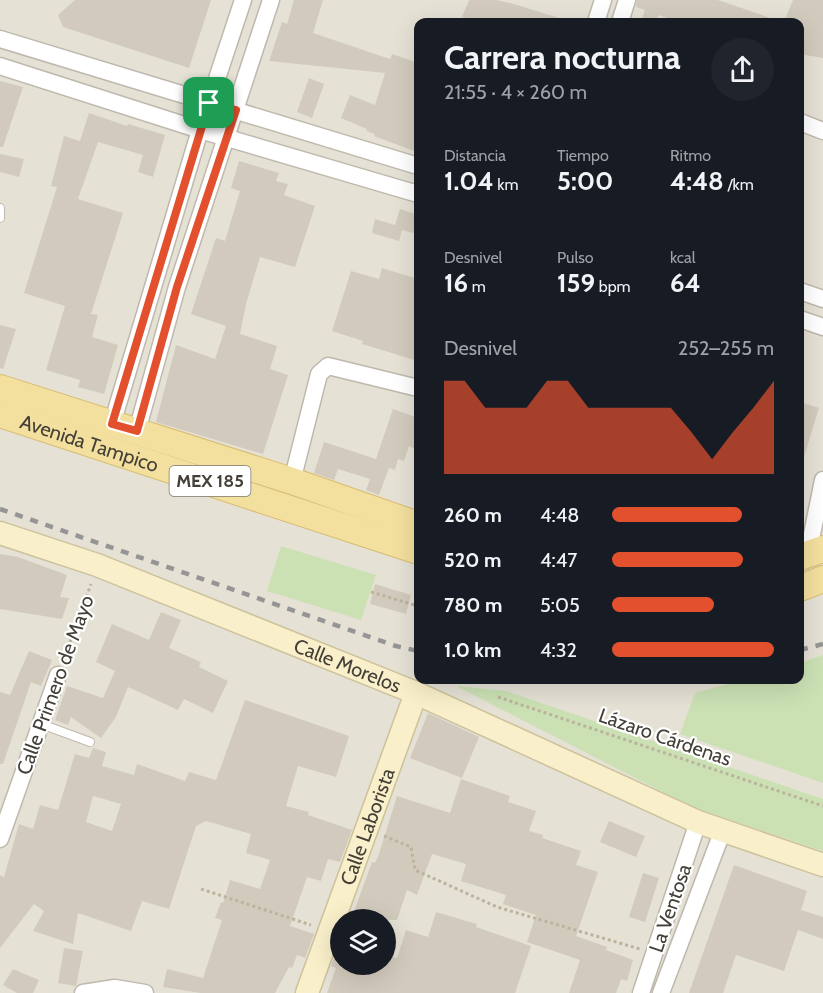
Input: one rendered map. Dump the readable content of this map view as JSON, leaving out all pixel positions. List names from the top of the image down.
{
  "streets": {
    "main road": ["Avenida Tampico", "MEX 185"],
    "street": [
      "Calle Morelos",
      "Calle Primero de Mayo",
      "Calle Laborista",
      "La Ventosa"
    ],
    "path": ["Lázaro Cárdenas"]
  },
  "crossings": [
    ["Calle Morelos", "Calle Primero de Mayo"],
    ["Calle Morelos", "Calle Laborista"],
    ["Calle Morelos", "La Ventosa"]
  ],
  "page": {
    "heading": ["Carrera nocturna", "21:55 · 4 × 260 m"],
    "stats": [
      ["Distancia", "1.04 km"],
      ["Tiempo", "5:00"],
      ["Ritmo", "4:48 /km"],
      ["Desnivel", "16 m"],
      ["Pulso", "159 bpm"],
      ["kcal", "64"]
    ],
    "chart": ["Desnivel", "252–255 m"],
    "list": [
      {
        "name": "260 m",
        "note": "4:48"
      },
      {
        "name": "520 m",
        "note": "4:47"
      },
      {
        "name": "780 m",
        "note": "5:05"
      },
      {
        "name": "1.0 km",
        "note": "4:32"
      }
    ]
  }
}
